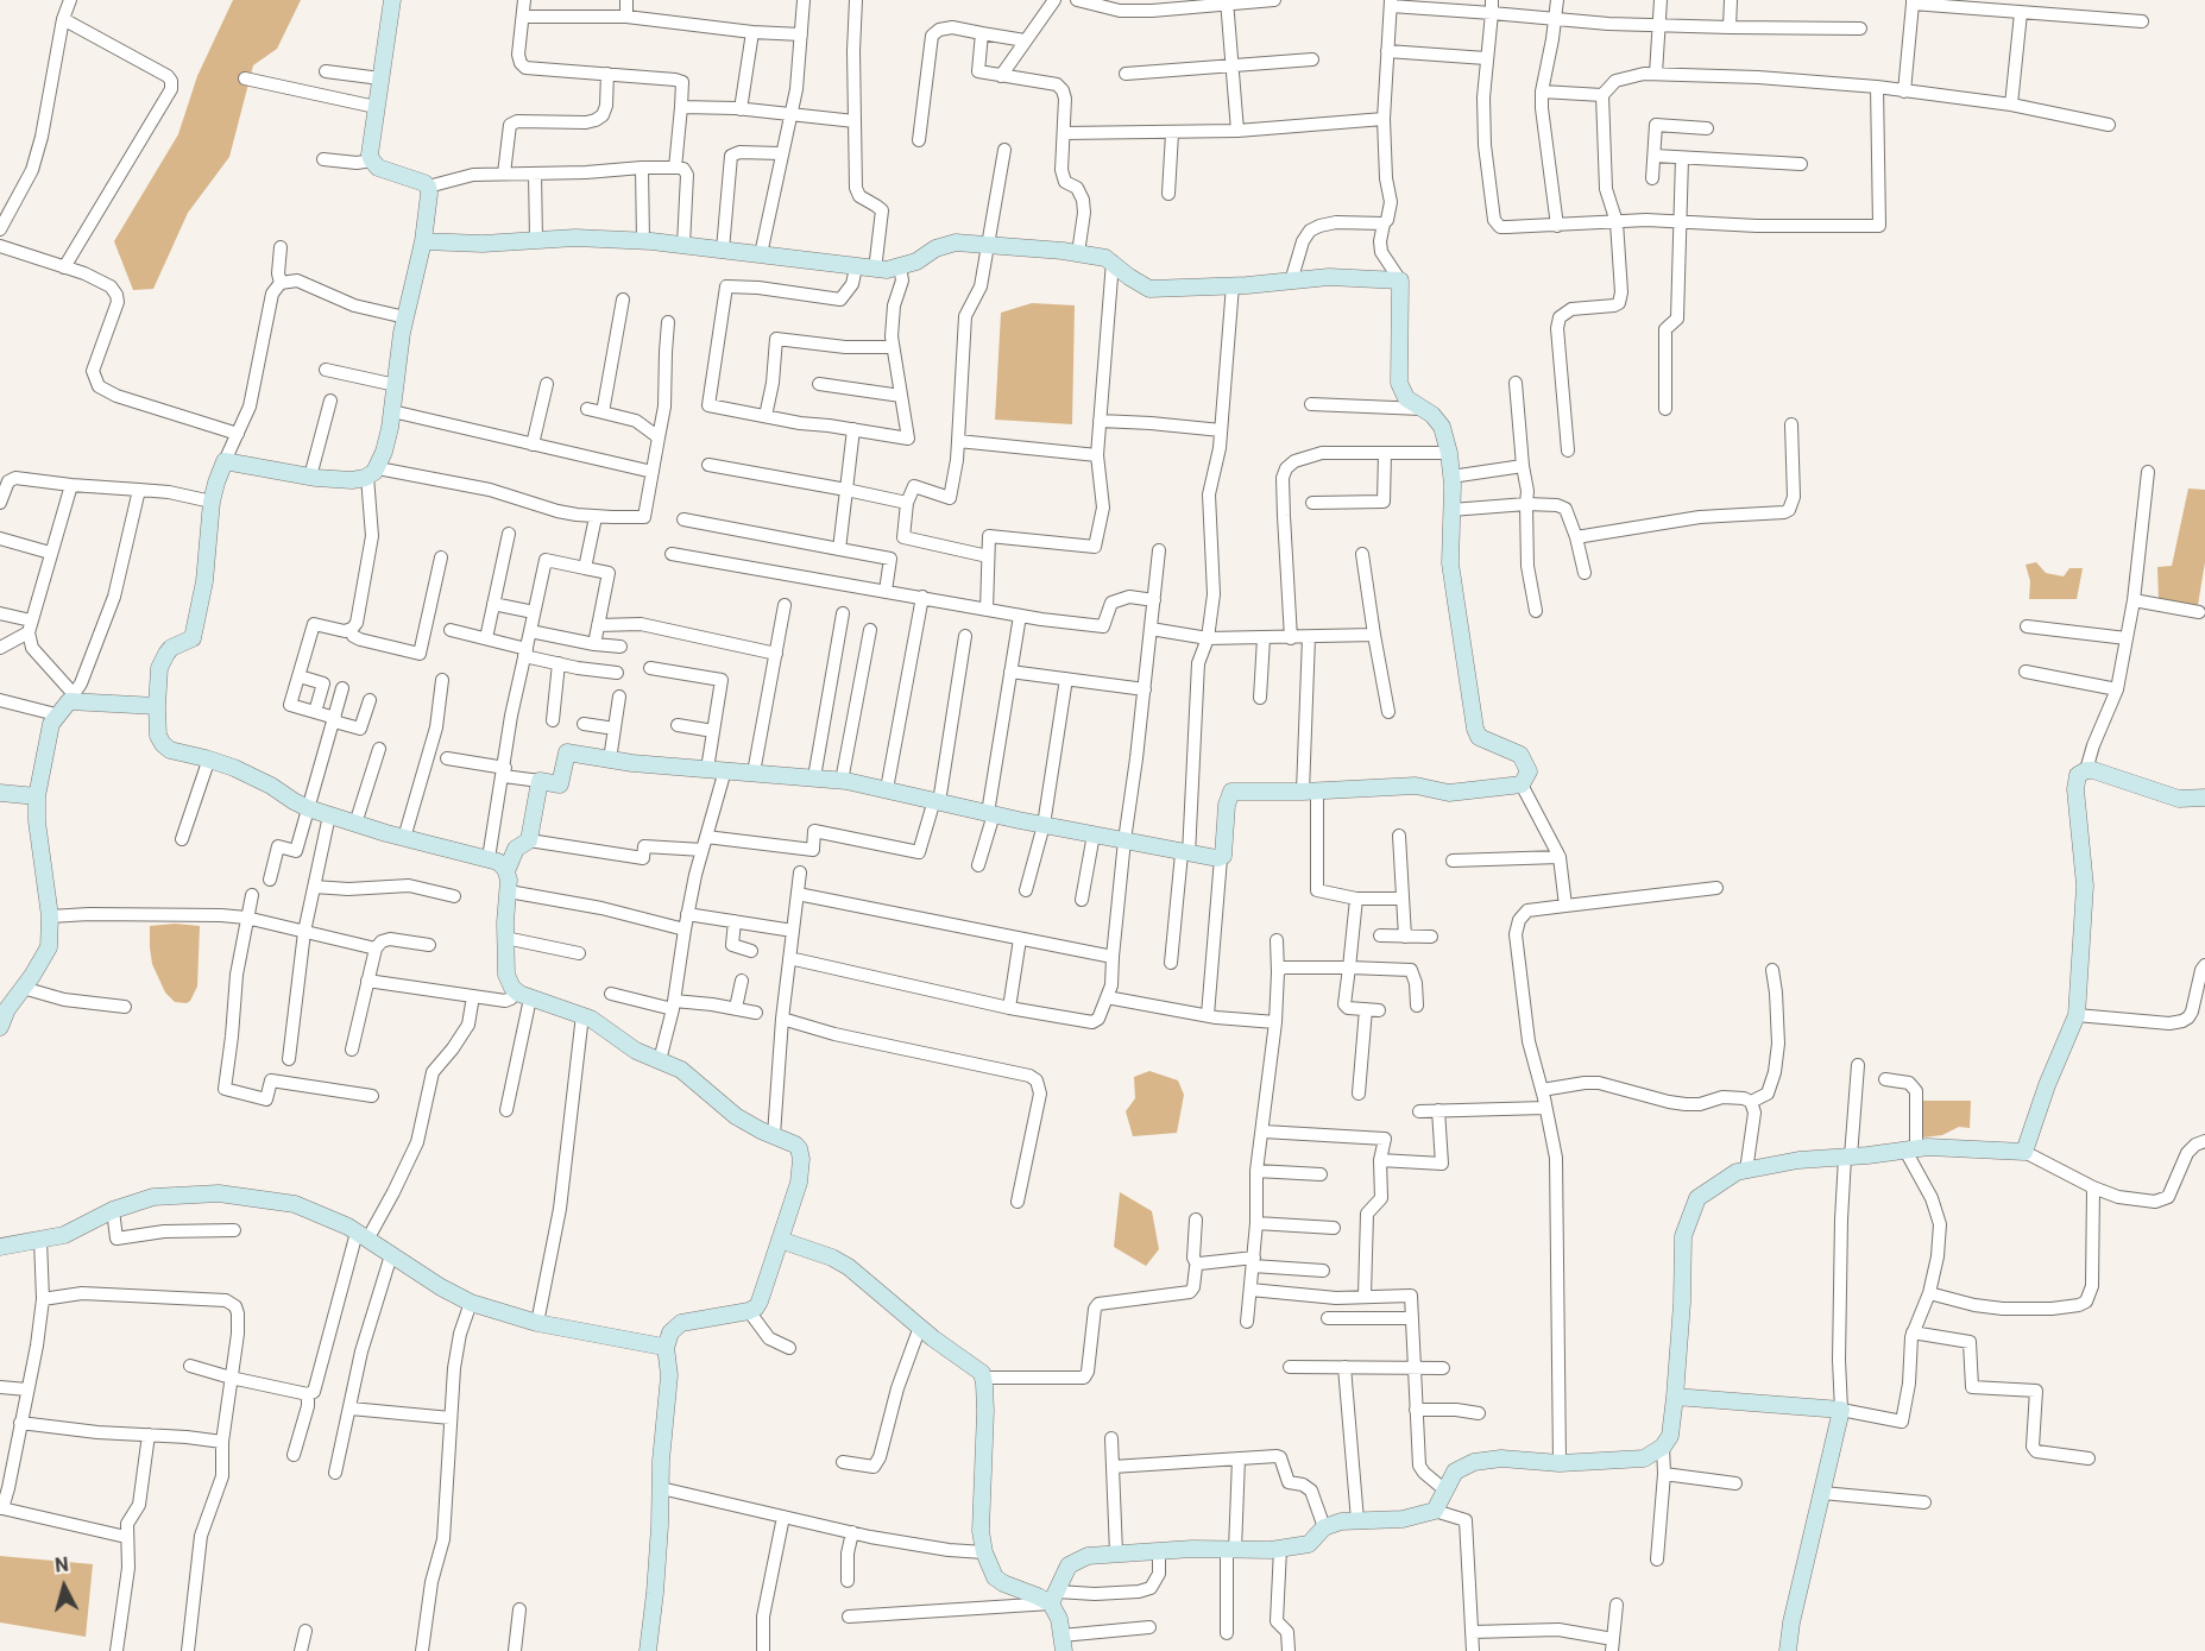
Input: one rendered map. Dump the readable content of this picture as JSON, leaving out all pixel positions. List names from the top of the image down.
{
  "north": "top"
}
